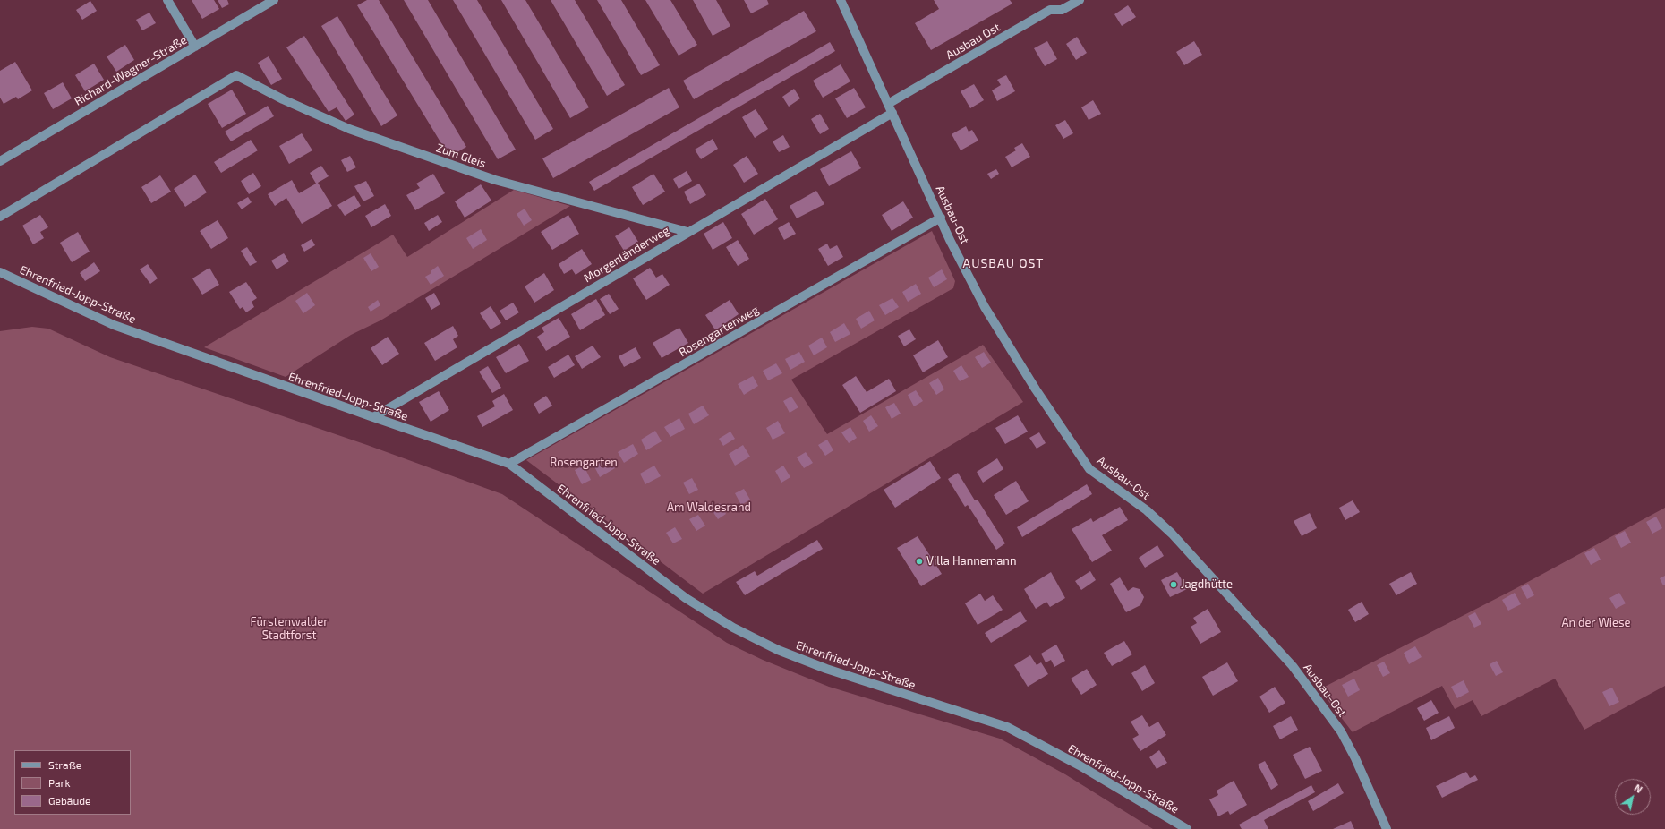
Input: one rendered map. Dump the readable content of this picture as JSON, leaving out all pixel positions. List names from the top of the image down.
{
  "streets": {
    "street": [
      "Ausbau Ost",
      "Richard-Wagner-Straße",
      "Zum Gleis",
      "Ausbau-Ost",
      "Morgenländerweg",
      "Ehrenfried-Jopp-Straße",
      "Rosengartenweg"
    ]
  },
  "crossings": [
    ["Zum Gleis", "Morgenländerweg"],
    ["Ausbau-Ost", "Morgenländerweg"],
    ["Ausbau-Ost", "Rosengartenweg"],
    ["Morgenländerweg", "Ehrenfried-Jopp-Straße"],
    ["Ehrenfried-Jopp-Straße", "Rosengartenweg"]
  ],
  "districts": ["AUSBAU OST"],
  "parks": [
    "Rosengarten",
    "Am Waldesrand",
    "Fürstenwalder Stadtforst",
    "An der Wiese"
  ],
  "places": ["Villa Hannemann", "Jagdhütte"],
  "legend": ["Straße", "Park", "Gebäude"],
  "north": "top right"
}
